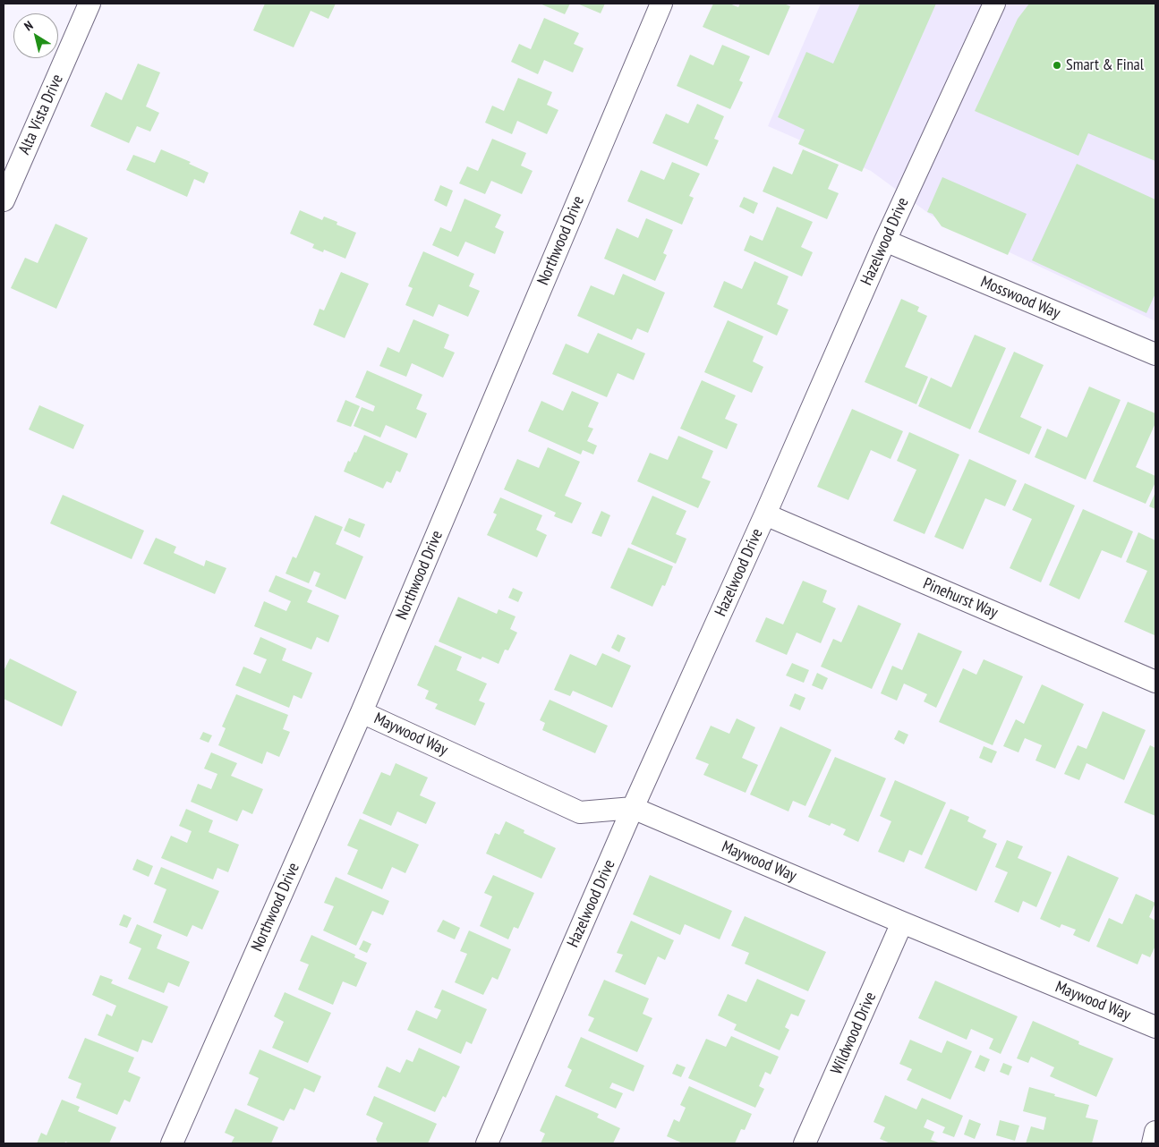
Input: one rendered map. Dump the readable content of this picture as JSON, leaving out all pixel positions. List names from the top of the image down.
{
  "streets": {
    "street": [
      "Alta Vista Drive",
      "Northwood Drive",
      "Hazelwood Drive",
      "Mosswood Way",
      "Pinehurst Way",
      "Maywood Way",
      "Wildwood Drive"
    ]
  },
  "crossings": [
    ["Northwood Drive", "Maywood Way"],
    ["Hazelwood Drive", "Mosswood Way"],
    ["Hazelwood Drive", "Pinehurst Way"],
    ["Hazelwood Drive", "Maywood Way"],
    ["Maywood Way", "Wildwood Drive"]
  ],
  "places": ["Smart & Final"],
  "north": "top left"
}
